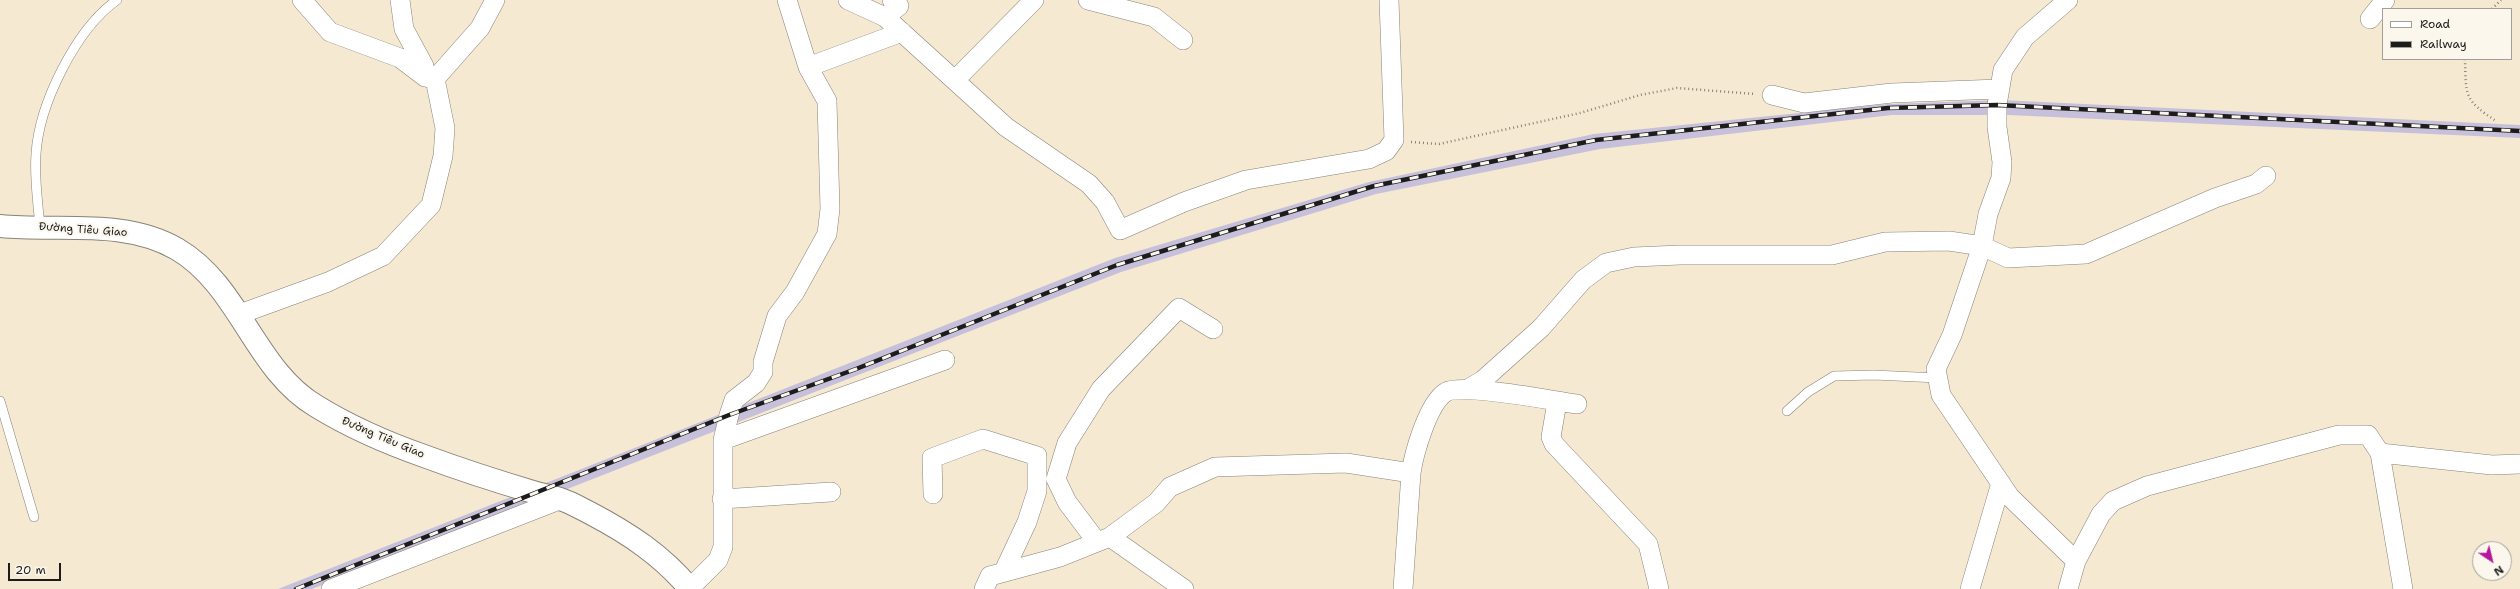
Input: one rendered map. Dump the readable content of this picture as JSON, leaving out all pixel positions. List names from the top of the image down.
{
  "streets": {
    "highway": ["Đường Tiêu Giao"]
  },
  "legend": ["Road", "Railway"],
  "scale_bar": "20 m",
  "north": "bottom right"
}
